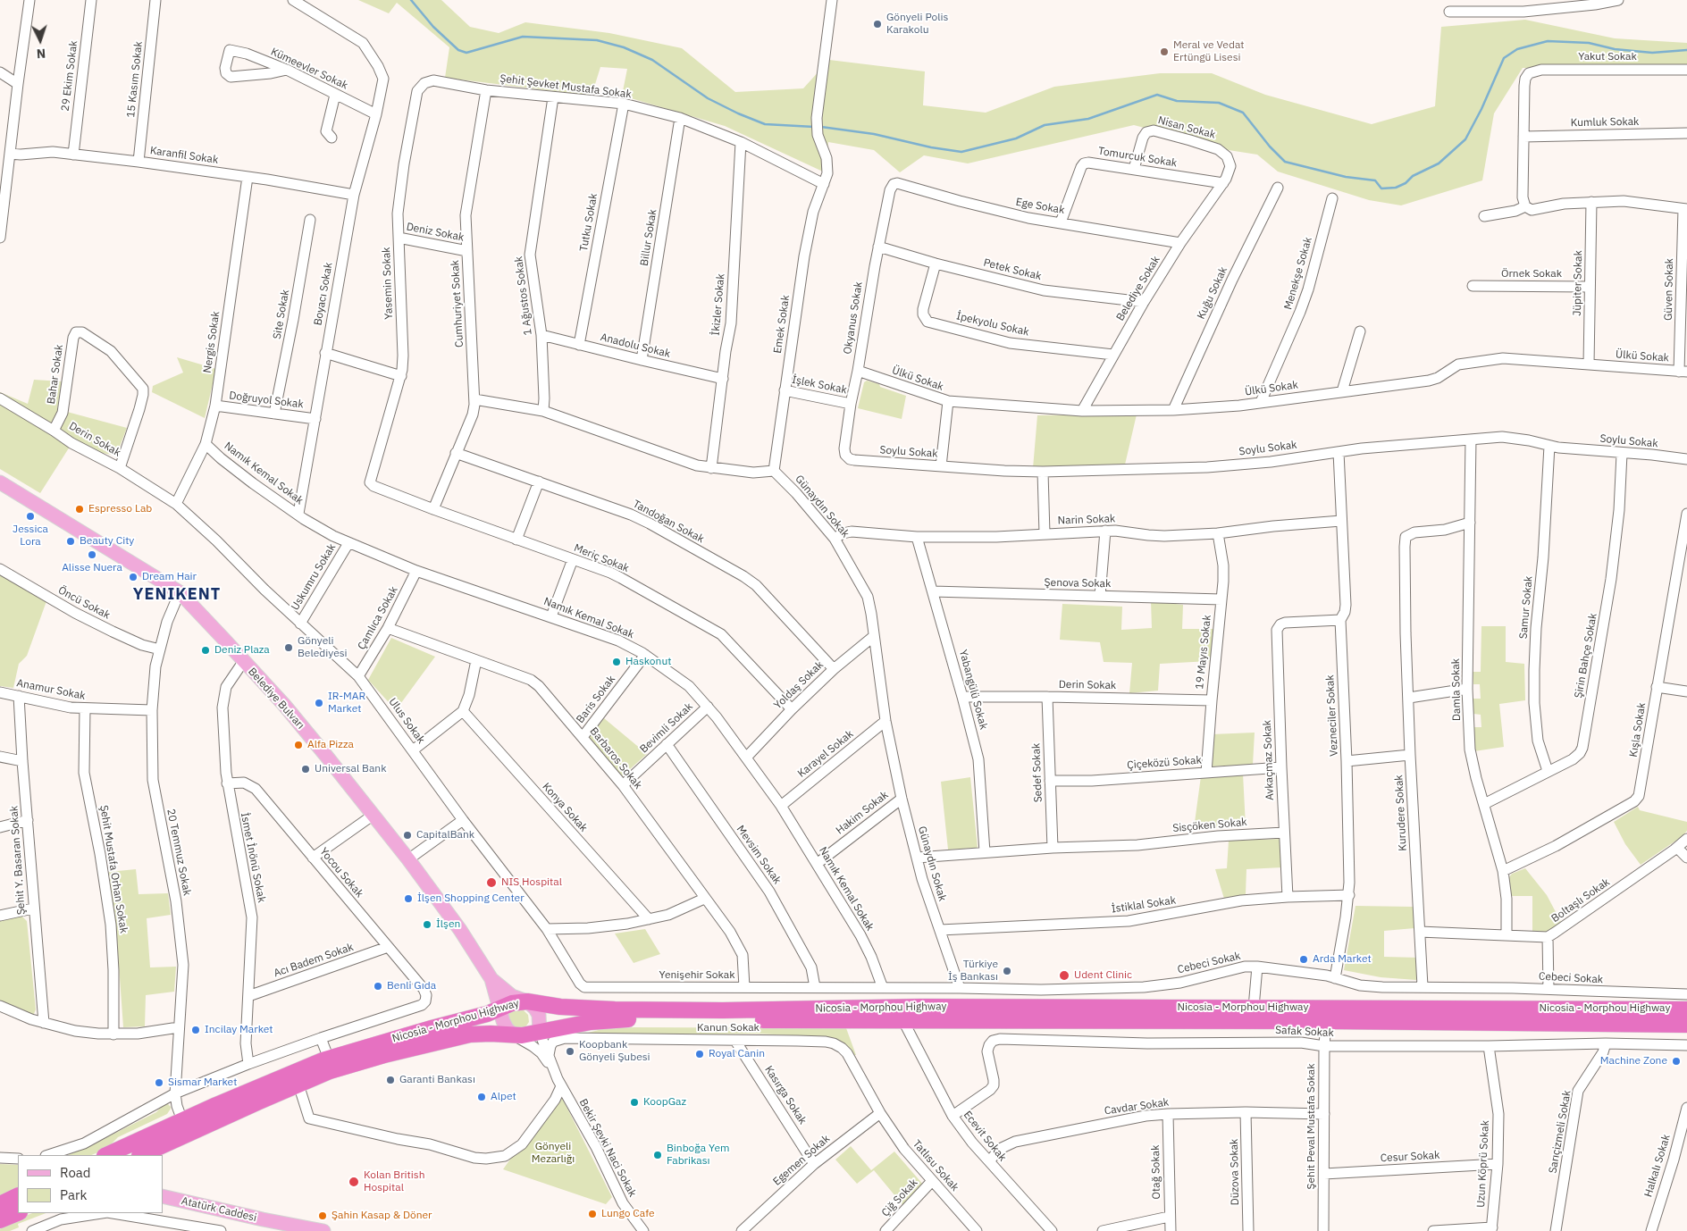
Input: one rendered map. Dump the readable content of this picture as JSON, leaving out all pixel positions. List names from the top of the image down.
{
  "streets": {
    "highway": ["Nicosia - Morphou Highway"],
    "main road": ["Belediye Bulvarı", "Atatürk Caddesi"],
    "street": [
      "Yakut Sokak",
      "Kümeevler Sokak",
      "29 Ekim Sokak",
      "15 Kasım Sokak",
      "Şehit Şevket Mustafa Sokak",
      "Kumluk Sokak",
      "Nisan Sokak",
      "Karanfil Sokak",
      "Tomurcuk Sokak",
      "Ege Sokak",
      "Tutku Sokak",
      "Deniz Sokak",
      "Billur Sokak",
      "Petek Sokak",
      "Menekşe Sokak",
      "Örnek Sokak",
      "Yasemin Sokak",
      "Jüpiter Sokak",
      "Belediye Sokak",
      "Güven Sokak",
      "Kuğu Sokak",
      "Boyacı Sokak",
      "1 Ağustos Sokak",
      "Cumhuriyet Sokak",
      "İkizler Sokak",
      "Site Sokak",
      "Okyanus Sokak",
      "Emek Sokak",
      "İpekyolu Sokak",
      "Nergis Sokak",
      "Anadolu Sokak",
      "Ülkü Sokak",
      "Bahar Sokak",
      "İşlek Sokak",
      "Doğruyol Sokak",
      "Derin Sokak",
      "Soylu Sokak",
      "Namık Kemal Sokak",
      "Günaydın Sokak",
      "Narin Sokak",
      "Tandoğan Sokak",
      "Meriç Sokak",
      "Uskumru Sokak",
      "Şenova Sokak",
      "Öncü Sokak",
      "Samur Sokak",
      "Çamlıca Sokak",
      "19 Mayıs Sokak",
      "Şirin Bahçe Sokak",
      "Yoldaş Sokak",
      "Anamur Sokak",
      "Yabangülü Sokak",
      "Damla Sokak",
      "Baris Sokak",
      "Vezneciler Sokak",
      "Ulus Sokak",
      "Bevimli Sokak",
      "Kışla Sokak",
      "Karayel Sokak",
      "Barbaros Sokak",
      "Avkaçmaz Sokak",
      "Çiçeközü Sokak",
      "Sedef Sokak",
      "Konya Sokak",
      "Hakim Sokak",
      "Kurudere Sokak",
      "Sisçöken Sokak",
      "20 Temmuz Sokak",
      "Mevsim Sokak",
      "İsmet İnönü Sokak",
      "Şehit Y. Basaran Sokak",
      "Şehit Mustafa Orhan Sokak",
      "Yocou Sokak",
      "Boltaşlı Sokak",
      "İstiklal Sokak",
      "Acı Badem Sokak",
      "Cebeci Sokak",
      "Yenişehir Sokak",
      "Kanun Sokak",
      "Safak Sokak",
      "Kasırga Sokak",
      "Cavdar Sokak",
      "Şehit Peval Mustafa Sokak",
      "Sarıçizmeli Sokak",
      "Ecevit Sokak",
      "Bekir Şevki Naci Sokak",
      "Cesur Sokak",
      "Egemen Sokak",
      "Uzun Köprü Sokak",
      "Tatlısu Sokak",
      "Halkalı Sokak",
      "Otağ Sokak",
      "Düzova Sokak",
      "Çiğ Sokak"
    ]
  },
  "crossings": [
    ["Yakut Sokak", "Kumluk Sokak"],
    ["Kümeevler Sokak", "Boyacı Sokak"],
    ["29 Ekim Sokak", "Karanfil Sokak"],
    ["15 Kasım Sokak", "Karanfil Sokak"],
    ["Şehit Şevket Mustafa Sokak", "Tutku Sokak"],
    ["Şehit Şevket Mustafa Sokak", "Billur Sokak"],
    ["Şehit Şevket Mustafa Sokak", "Yasemin Sokak"],
    ["Şehit Şevket Mustafa Sokak", "1 Ağustos Sokak"],
    ["Şehit Şevket Mustafa Sokak", "Cumhuriyet Sokak"],
    ["Şehit Şevket Mustafa Sokak", "İkizler Sokak"],
    ["Şehit Şevket Mustafa Sokak", "Emek Sokak"],
    ["Nisan Sokak", "Tomurcuk Sokak"],
    ["Nisan Sokak", "Belediye Sokak"],
    ["Karanfil Sokak", "Boyacı Sokak"],
    ["Karanfil Sokak", "Nergis Sokak"],
    ["Tomurcuk Sokak", "Ege Sokak"],
    ["Tomurcuk Sokak", "Belediye Sokak"],
    ["Ege Sokak", "Belediye Sokak"],
    ["Ege Sokak", "Okyanus Sokak"],
    ["Tutku Sokak", "Anadolu Sokak"],
    ["Deniz Sokak", "Yasemin Sokak"],
    ["Deniz Sokak", "Cumhuriyet Sokak"],
    ["Billur Sokak", "Anadolu Sokak"],
    ["Petek Sokak", "Belediye Sokak"],
    ["Petek Sokak", "Okyanus Sokak"],
    ["Petek Sokak", "İpekyolu Sokak"],
    ["Menekşe Sokak", "Ülkü Sokak"],
    ["Örnek Sokak", "Jüpiter Sokak"],
    ["Yasemin Sokak", "Meriç Sokak"],
    ["Jüpiter Sokak", "Ülkü Sokak"],
    ["Belediye Sokak", "İpekyolu Sokak"],
    ["Belediye Sokak", "Ülkü Sokak"],
    ["Güven Sokak", "Ülkü Sokak"],
    ["Kuğu Sokak", "Ülkü Sokak"],
    ["Boyacı Sokak", "Doğruyol Sokak"],
    ["Boyacı Sokak", "Namık Kemal Sokak"],
    ["1 Ağustos Sokak", "Anadolu Sokak"],
    ["Cumhuriyet Sokak", "Tandoğan Sokak"],
    ["Cumhuriyet Sokak", "Meriç Sokak"],
    ["İkizler Sokak", "Anadolu Sokak"],
    ["Site Sokak", "Doğruyol Sokak"],
    ["Okyanus Sokak", "Ülkü Sokak"],
    ["Okyanus Sokak", "İşlek Sokak"],
    ["Okyanus Sokak", "Soylu Sokak"],
    ["Emek Sokak", "İşlek Sokak"],
    ["Emek Sokak", "Günaydın Sokak"],
    ["Nergis Sokak", "Doğruyol Sokak"],
    ["Nergis Sokak", "Derin Sokak"],
    ["Nergis Sokak", "Namık Kemal Sokak"],
    ["Nergis Sokak", "Ulus Sokak"],
    ["Bahar Sokak", "Derin Sokak"],
    ["Derin Sokak", "19 Mayıs Sokak"],
    ["Derin Sokak", "Yabangülü Sokak"],
    ["Derin Sokak", "Ulus Sokak"],
    ["Derin Sokak", "Sedef Sokak"],
    ["Soylu Sokak", "Samur Sokak"],
    ["Soylu Sokak", "Şirin Bahçe Sokak"],
    ["Soylu Sokak", "Damla Sokak"],
    ["Soylu Sokak", "Vezneciler Sokak"],
    ["Namık Kemal Sokak", "Uskumru Sokak"],
    ["Namık Kemal Sokak", "Çamlıca Sokak"],
    ["Namık Kemal Sokak", "Yoldaş Sokak"],
    ["Namık Kemal Sokak", "Baris Sokak"],
    ["Namık Kemal Sokak", "Bevimli Sokak"],
    ["Namık Kemal Sokak", "Karayel Sokak"],
    ["Namık Kemal Sokak", "Hakim Sokak"],
    ["Namık Kemal Sokak", "Cebeci Sokak"],
    ["Günaydın Sokak", "Narin Sokak"],
    ["Günaydın Sokak", "Yoldaş Sokak"],
    ["Günaydın Sokak", "Karayel Sokak"],
    ["Günaydın Sokak", "Hakim Sokak"],
    ["Günaydın Sokak", "İstiklal Sokak"],
    ["Günaydın Sokak", "Cebeci Sokak"],
    ["Narin Sokak", "19 Mayıs Sokak"],
    ["Narin Sokak", "Yabangülü Sokak"],
    ["Narin Sokak", "Vezneciler Sokak"],
    ["Tandoğan Sokak", "Yoldaş Sokak"],
    ["Meriç Sokak", "Yoldaş Sokak"],
    ["Uskumru Sokak", "Ulus Sokak"],
    ["Şenova Sokak", "19 Mayıs Sokak"],
    ["Şenova Sokak", "Yabangülü Sokak"],
    ["Öncü Sokak", "20 Temmuz Sokak"],
    ["Samur Sokak", "Şirin Bahçe Sokak"],
    ["Çamlıca Sokak", "Ulus Sokak"],
    ["Çamlıca Sokak", "Barbaros Sokak"],
    ["19 Mayıs Sokak", "Çiçeközü Sokak"],
    ["Şirin Bahçe Sokak", "Damla Sokak"],
    ["Anamur Sokak", "20 Temmuz Sokak"],
    ["Anamur Sokak", "Şehit Y. Basaran Sokak"],
    ["Anamur Sokak", "Şehit Mustafa Orhan Sokak"],
    ["Damla Sokak", "Kışla Sokak"],
    ["Damla Sokak", "Kurudere Sokak"],
    ["Damla Sokak", "Boltaşlı Sokak"],
    ["Belediye Bulvarı", "20 Temmuz Sokak"],
    ["Belediye Bulvarı", "İsmet İnönü Sokak"],
    ["Belediye Bulvarı", "Nicosia - Morphou Highway"],
    ["Belediye Bulvarı", "Bekir Şevki Naci Sokak"],
    ["Baris Sokak", "Barbaros Sokak"],
    ["Vezneciler Sokak", "Avkaçmaz Sokak"],
    ["Vezneciler Sokak", "İstiklal Sokak"],
    ["Vezneciler Sokak", "Cebeci Sokak"],
    ["Ulus Sokak", "Yenişehir Sokak"],
    ["Bevimli Sokak", "Barbaros Sokak"],
    ["Bevimli Sokak", "Mevsim Sokak"],
    ["Barbaros Sokak", "Yenişehir Sokak"],
    ["Avkaçmaz Sokak", "Çiçeközü Sokak"],
    ["Avkaçmaz Sokak", "Sisçöken Sokak"],
    ["Avkaçmaz Sokak", "İstiklal Sokak"],
    ["Çiçeközü Sokak", "Sedef Sokak"],
    ["Sedef Sokak", "Sisçöken Sokak"],
    ["Kurudere Sokak", "Boltaşlı Sokak"],
    ["Kurudere Sokak", "Cebeci Sokak"],
    ["20 Temmuz Sokak", "Nicosia - Morphou Highway"],
    ["Mevsim Sokak", "Cebeci Sokak"],
    ["Mevsim Sokak", "Yenişehir Sokak"],
    ["İsmet İnönü Sokak", "Yocou Sokak"],
    ["İsmet İnönü Sokak", "Acı Badem Sokak"],
    ["Yocou Sokak", "Acı Badem Sokak"],
    ["Cebeci Sokak", "Yenişehir Sokak"],
    ["Nicosia - Morphou Highway", "Şehit Peval Mustafa Sokak"],
    ["Nicosia - Morphou Highway", "Ecevit Sokak"],
    ["Nicosia - Morphou Highway", "Bekir Şevki Naci Sokak"],
    ["Kanun Sokak", "Kasırga Sokak"],
    ["Kanun Sokak", "Bekir Şevki Naci Sokak"],
    ["Kanun Sokak", "Egemen Sokak"],
    ["Kanun Sokak", "Tatlısu Sokak"],
    ["Safak Sokak", "Şehit Peval Mustafa Sokak"],
    ["Safak Sokak", "Sarıçizmeli Sokak"],
    ["Safak Sokak", "Ecevit Sokak"],
    ["Safak Sokak", "Uzun Köprü Sokak"],
    ["Kasırga Sokak", "Egemen Sokak"],
    ["Cavdar Sokak", "Şehit Peval Mustafa Sokak"],
    ["Cavdar Sokak", "Ecevit Sokak"],
    ["Cavdar Sokak", "Otağ Sokak"],
    ["Cavdar Sokak", "Düzova Sokak"],
    ["Şehit Peval Mustafa Sokak", "Cesur Sokak"],
    ["Cesur Sokak", "Uzun Köprü Sokak"],
    ["Egemen Sokak", "Tatlısu Sokak"],
    ["Tatlısu Sokak", "Çiğ Sokak"]
  ],
  "districts": ["YENIKENT"],
  "parks": ["Gönyeli Mezarlığı"],
  "places": [
    "Gönyeli Polis Karakolu",
    "Meral ve Vedat Ertüngü Lisesi",
    "Espresso Lab",
    "Jessica Lora",
    "Beauty City",
    "Alisse Nuera",
    "Dream Hair",
    "Gönyeli Belediyesi",
    "Deniz Plaza",
    "Haskonut",
    "IR-MAR Market",
    "Alfa Pizza",
    "Universal Bank",
    "CapitalBank",
    "NIS Hospital",
    "İlşen Shopping Center",
    "İlşen",
    "Arda Market",
    "Türkiye İş Bankası",
    "Udent Clinic",
    "Benli Gıda",
    "Incilay Market",
    "Koopbank Gönyeli Şubesi",
    "Royal Canin",
    "Machine Zone",
    "Garanti Bankası",
    "Sismar Market",
    "Alpet",
    "KoopGaz",
    "Binboğa Yem Fabrikası",
    "Kolan British Hospital",
    "Lungo Cafe",
    "Şahin Kasap & Döner"
  ],
  "legend": ["Road", "Park"],
  "north": "bottom"
}
